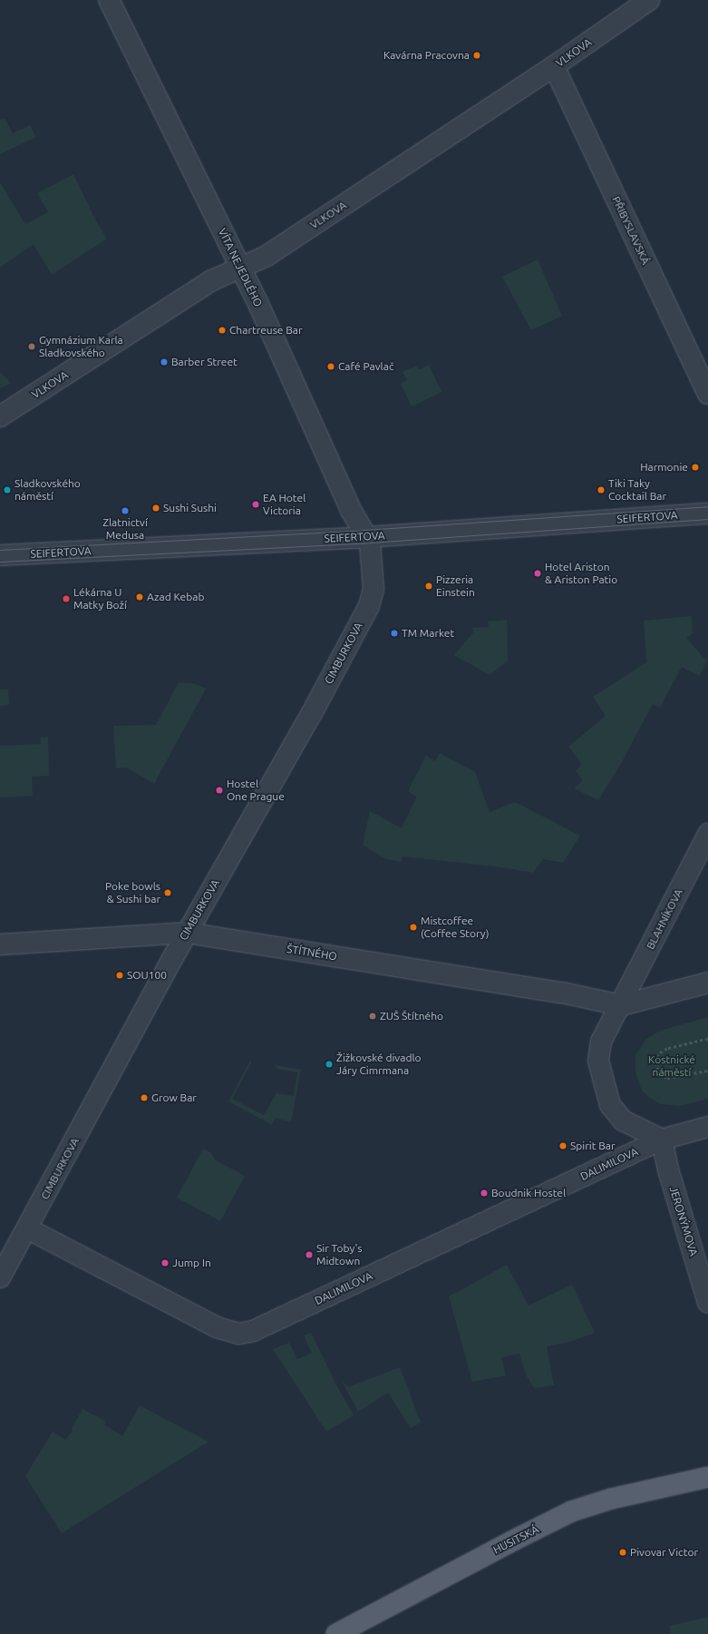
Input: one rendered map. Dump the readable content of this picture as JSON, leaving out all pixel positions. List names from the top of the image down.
{
  "streets": {
    "main road": ["HUSITSKÁ"],
    "street": [
      "VLKOVA",
      "PŘIBYSLAVSKÁ",
      "VÍTA NEJEDLÉHO",
      "SEIFERTOVA",
      "CIMBURKOVA",
      "BLAHNÍKOVA",
      "ŠTÍTNÉHO",
      "DALIMILOVA",
      "JERONÝMOVA"
    ]
  },
  "crossings": [
    ["VLKOVA", "PŘIBYSLAVSKÁ"],
    ["VLKOVA", "VÍTA NEJEDLÉHO"],
    ["VÍTA NEJEDLÉHO", "SEIFERTOVA"],
    ["VÍTA NEJEDLÉHO", "CIMBURKOVA"],
    ["SEIFERTOVA", "CIMBURKOVA"],
    ["CIMBURKOVA", "ŠTÍTNÉHO"],
    ["CIMBURKOVA", "DALIMILOVA"],
    ["BLAHNÍKOVA", "ŠTÍTNÉHO"],
    ["DALIMILOVA", "JERONÝMOVA"]
  ],
  "parks": ["Kostnické náměstí"],
  "places": [
    "Kavárna Pracovna",
    "Chartreuse Bar",
    "Gymnázium Karla Sladkovského",
    "Barber Street",
    "Café Pavlač",
    "Harmonie",
    "Sladkovského náměstí",
    "Tiki Taky Cocktail Bar",
    "EA Hotel Victoria",
    "Sushi Sushi",
    "Zlatnictví Medusa",
    "Hotel Ariston & Ariston Patio",
    "Pizzeria Einstein",
    "Azad Kebab",
    "Lékárna U Matky Boží",
    "TM Market",
    "Hostel One Prague",
    "Poke bowls & Sushi bar",
    "Mistcoffee (Coffee Story)",
    "SOU100",
    "ZUŠ Štítného",
    "Žižkovské divadlo Járy Cimrmana",
    "Grow Bar",
    "Spirit Bar",
    "Boudnik Hostel",
    "Sir Toby's Midtown",
    "Jump In",
    "Pivovar Victor"
  ]
}
